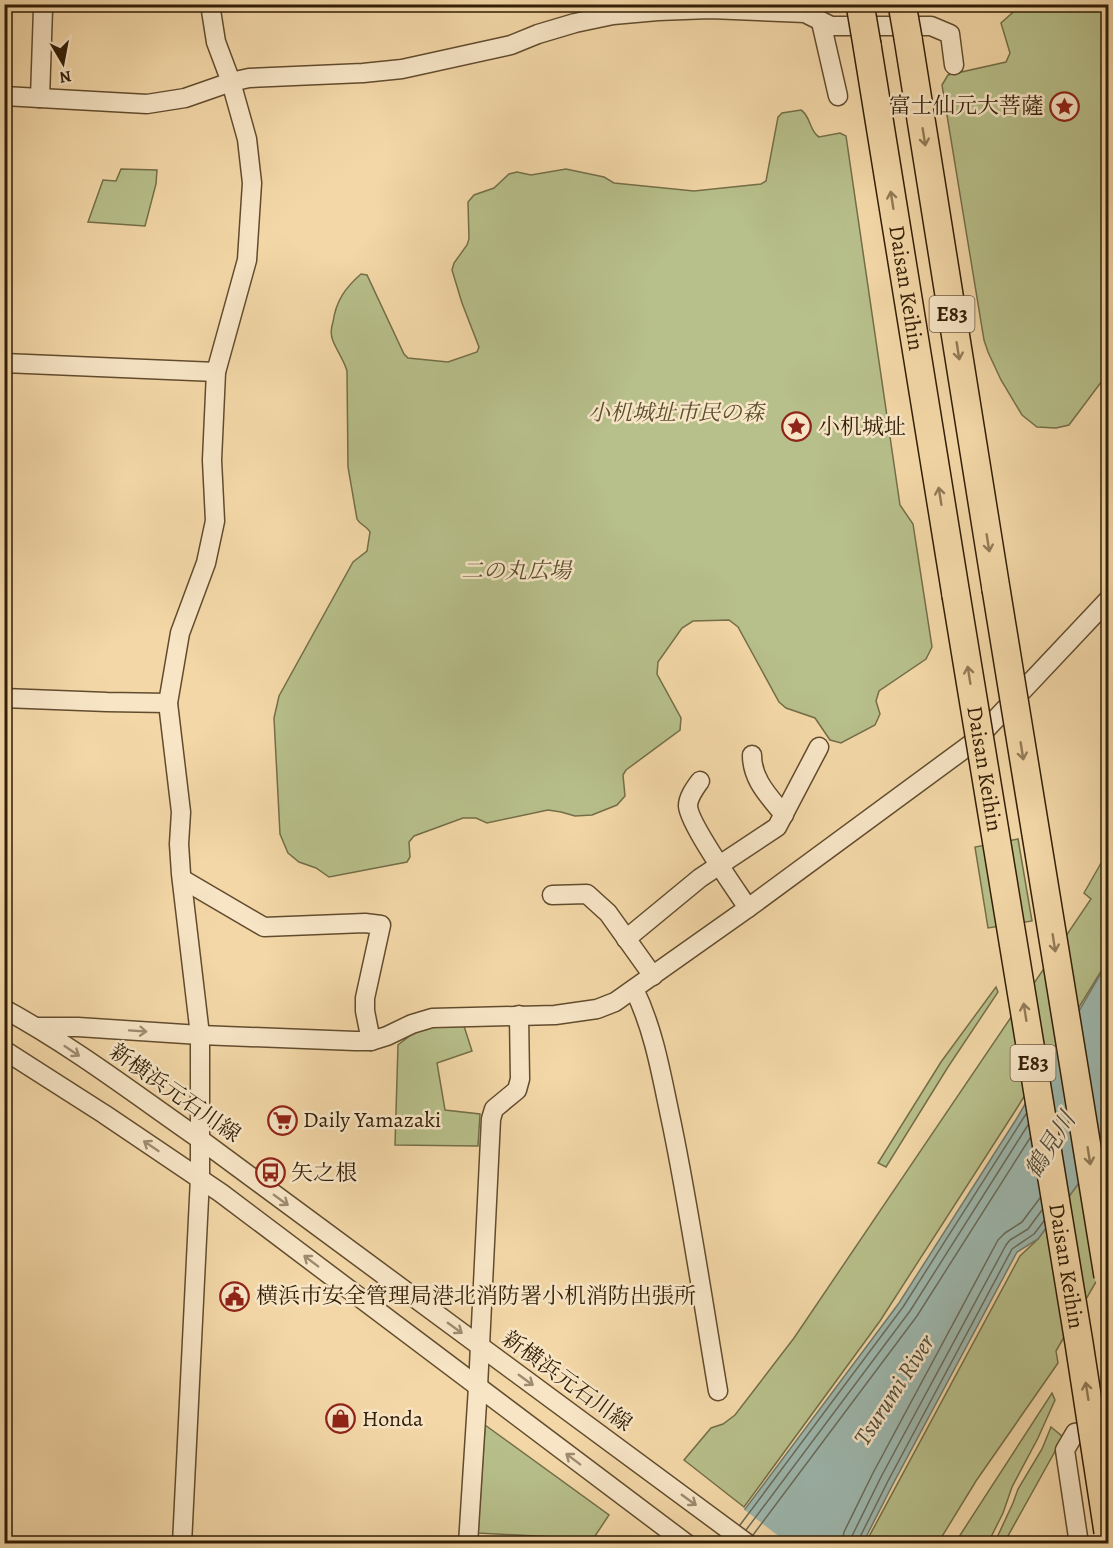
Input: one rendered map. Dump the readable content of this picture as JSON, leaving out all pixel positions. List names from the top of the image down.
{
  "streets": {
    "highway": ["Daisan Keihin", "E83"],
    "street": ["新横浜元石川線"]
  },
  "water": ["鶴見川", "Tsurumi River"],
  "parks": ["小机城址市民の森", "二の丸広場"],
  "places": {
    "place": ["富士仙元大菩薩", "小机城址"],
    "supermarket": ["Daily Yamazaki"],
    "bus stop": ["矢之根"],
    "public building": ["横浜市安全管理局港北消防署小机消防出張所"],
    "shop": ["Honda"]
  },
  "north": "bottom"
}
